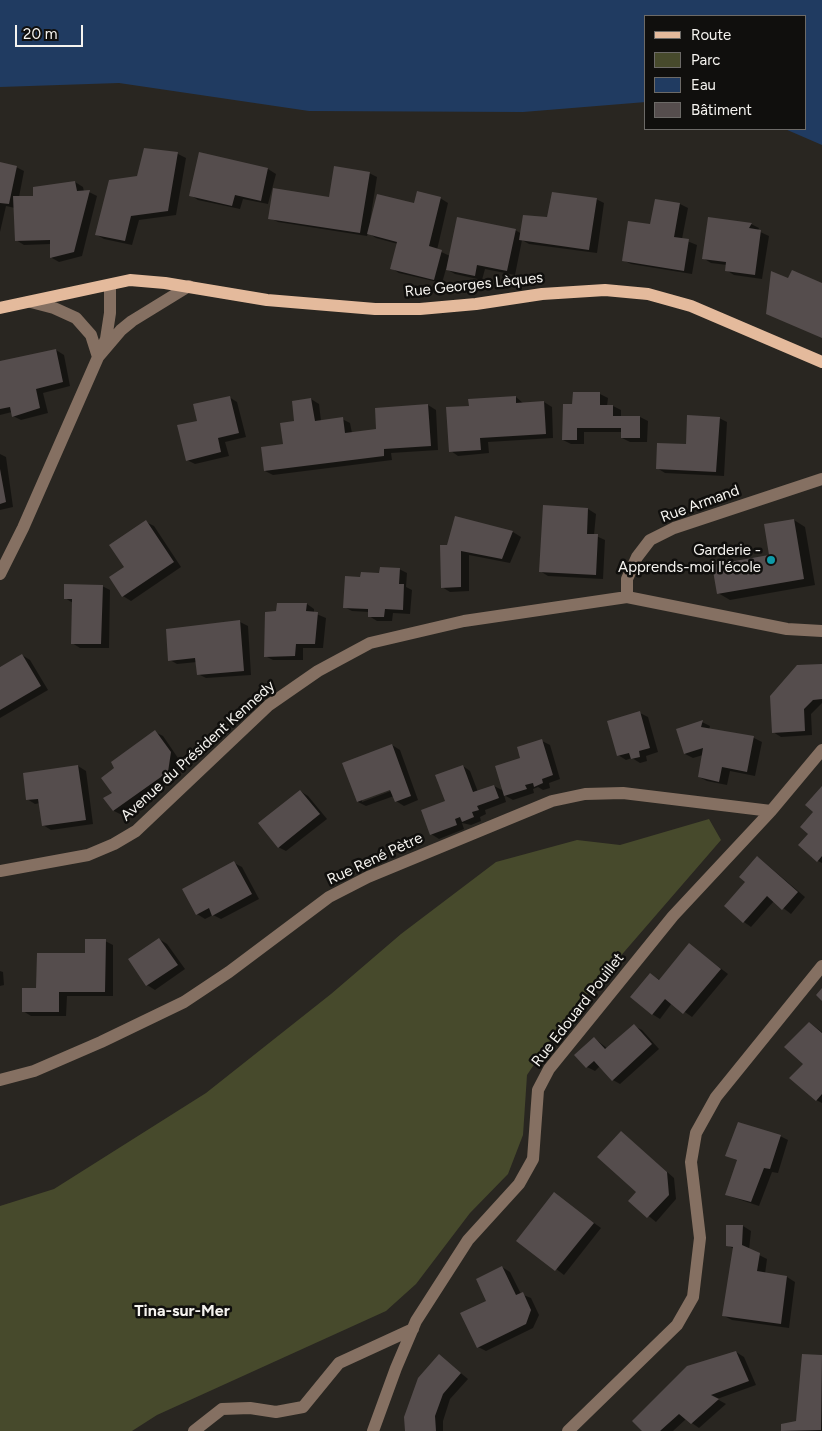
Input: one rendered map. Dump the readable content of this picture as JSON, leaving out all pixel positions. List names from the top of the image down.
{
  "streets": {
    "main road": ["Rue Georges Lèques"],
    "street": [
      "Rue Armand",
      "Avenue du Président Kennedy",
      "Rue René Pètre",
      "Rue Edouard Pouillet"
    ]
  },
  "crossings": [
    ["Rue Armand", "Avenue du Président Kennedy"],
    ["Rue René Pètre", "Rue Edouard Pouillet"]
  ],
  "districts": ["Tina-sur-Mer"],
  "places": ["Garderie - Apprends-moi l'école"],
  "legend": [
    "Route",
    "Parc",
    "Eau",
    "Bâtiment"
  ],
  "scale_bar": "20 m"
}
